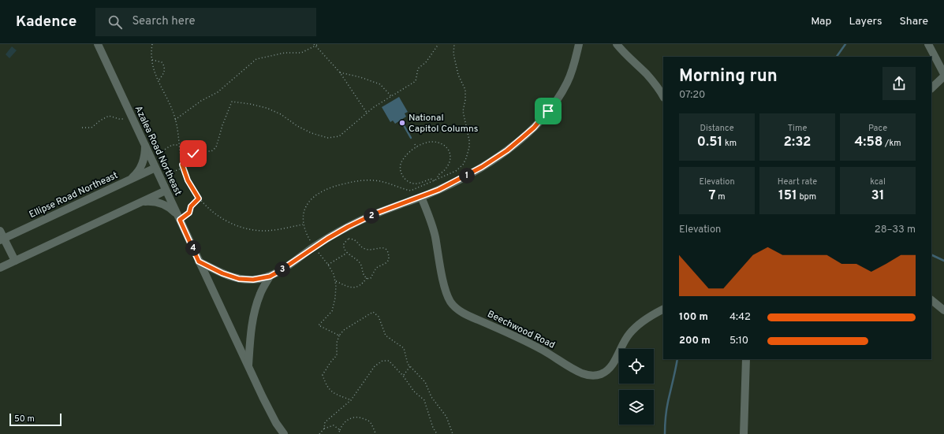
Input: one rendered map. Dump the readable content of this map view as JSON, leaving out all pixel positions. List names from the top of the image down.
{
  "streets": {
    "street": ["Azalea Road Northeast", "Ellipse Road Northeast", "Beechwood Road"]
  },
  "crossings": [
    ["Azalea Road Northeast", "Ellipse Road Northeast"]
  ],
  "places": ["National Capitol Columns"],
  "scale_bar": "50 m",
  "page": {
    "header": "Kadence",
    "search": "Search here",
    "nav": ["Map", "Layers", "Share"],
    "heading": ["Morning run", "07:20"],
    "stats": [
      ["Distance", "0.51 km"],
      ["Time", "2:32"],
      ["Pace", "4:58 /km"],
      ["Elevation", "7 m"],
      ["Heart rate", "151 bpm"],
      ["kcal", "31"]
    ],
    "pins": [
      "1",
      "2",
      "4",
      "3"
    ],
    "chart": ["Elevation", "28–33 m"],
    "list": [
      {
        "name": "100 m",
        "note": "4:42"
      },
      {
        "name": "200 m",
        "note": "5:10"
      }
    ],
    "scale": "50 m"
  }
}
